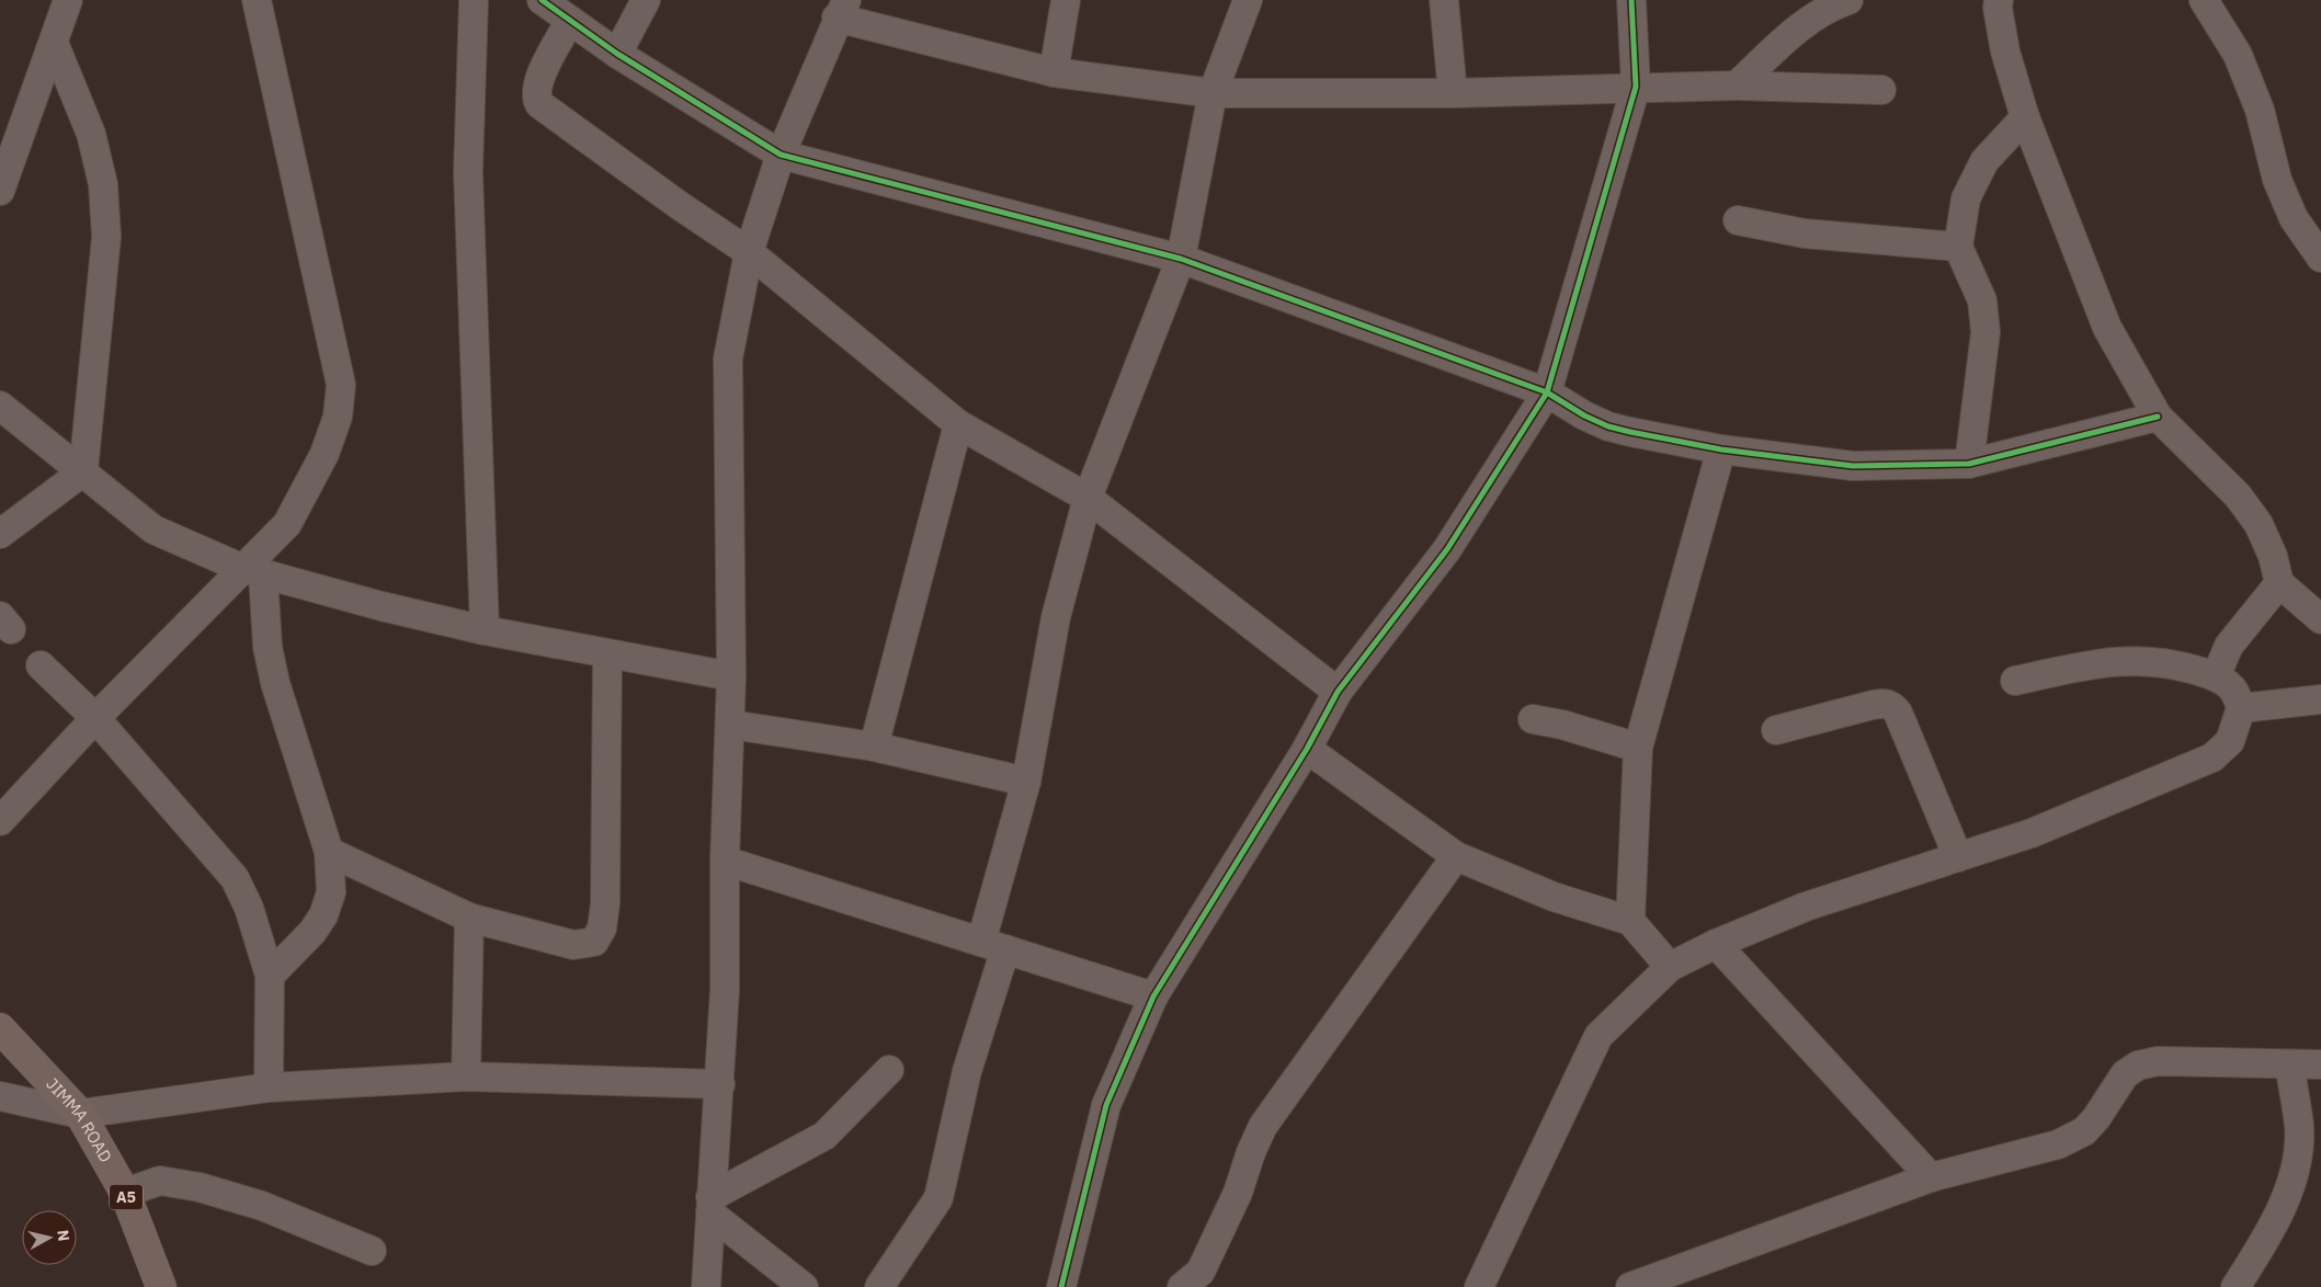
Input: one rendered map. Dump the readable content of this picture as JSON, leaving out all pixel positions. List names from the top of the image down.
{
  "streets": {
    "highway": ["JIMMA ROAD", "A5"]
  },
  "north": "right"
}
